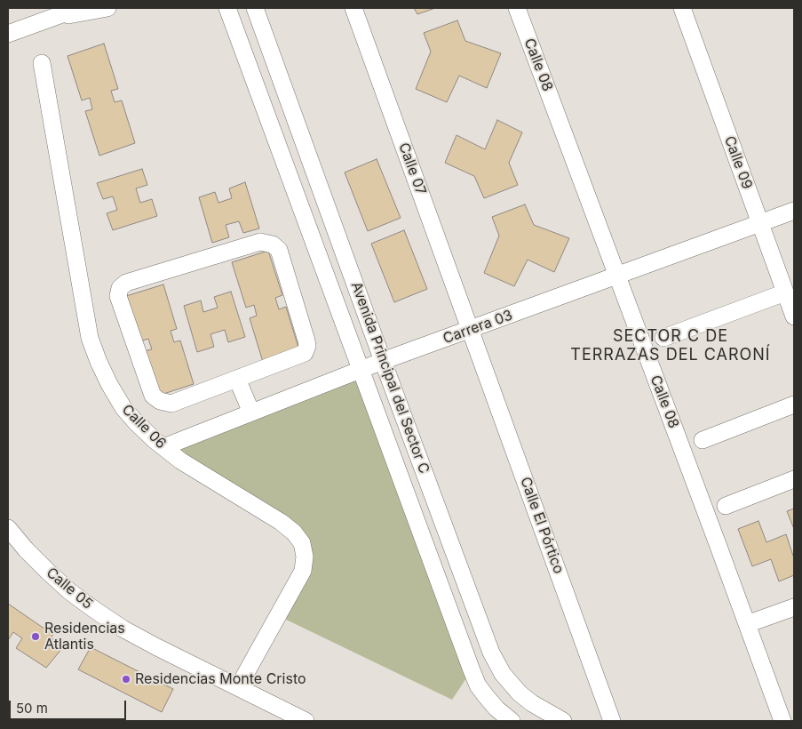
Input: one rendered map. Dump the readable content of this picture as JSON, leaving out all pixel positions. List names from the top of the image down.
{
  "streets": {
    "street": [
      "Calle 08",
      "Calle 09",
      "Calle 07",
      "Carrera 03",
      "Avenida Principal del Sector C",
      "Calle 06",
      "Calle El Pórtico",
      "Calle 05"
    ]
  },
  "crossings": [
    ["Calle 08", "Carrera 03"],
    ["Calle 09", "Carrera 03"],
    ["Calle 07", "Carrera 03"],
    ["Calle 07", "Calle El Pórtico"],
    ["Carrera 03", "Avenida Principal del Sector C"],
    ["Carrera 03", "Calle 06"],
    ["Carrera 03", "Calle El Pórtico"],
    ["Calle 06", "Calle 05"]
  ],
  "districts": ["SECTOR C DE TERRAZAS DEL CARONÍ"],
  "places": ["Residencias Atlantis", "Residencias Monte Cristo"],
  "scale_bar": "50 m"
}
